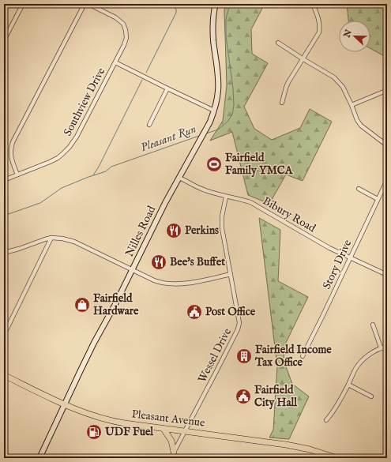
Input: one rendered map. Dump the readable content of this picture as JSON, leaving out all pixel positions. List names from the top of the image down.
{
  "streets": {
    "main road": ["Pleasant Avenue"],
    "street": [
      "Southview Drive",
      "Bibury Road",
      "Nilles Road",
      "Story Drive",
      "Wessel Drive"
    ]
  },
  "crossings": [
    ["Bibury Road", "Nilles Road"],
    ["Bibury Road", "Story Drive"],
    ["Bibury Road", "Wessel Drive"],
    ["Nilles Road", "Pleasant Avenue"],
    ["Wessel Drive", "Pleasant Avenue"]
  ],
  "water": ["Pleasant Run"],
  "places": {
    "sports": ["Fairfield Family YMCA"],
    "restaurant": ["Perkins", "Bee's Buffet"],
    "shop": ["Fairfield Hardware"],
    "public building": ["Post Office", "Fairfield City Hall"],
    "building": ["Fairfield Income Tax Office"],
    "fuel station": ["UDF Fuel"]
  },
  "north": "left"
}
